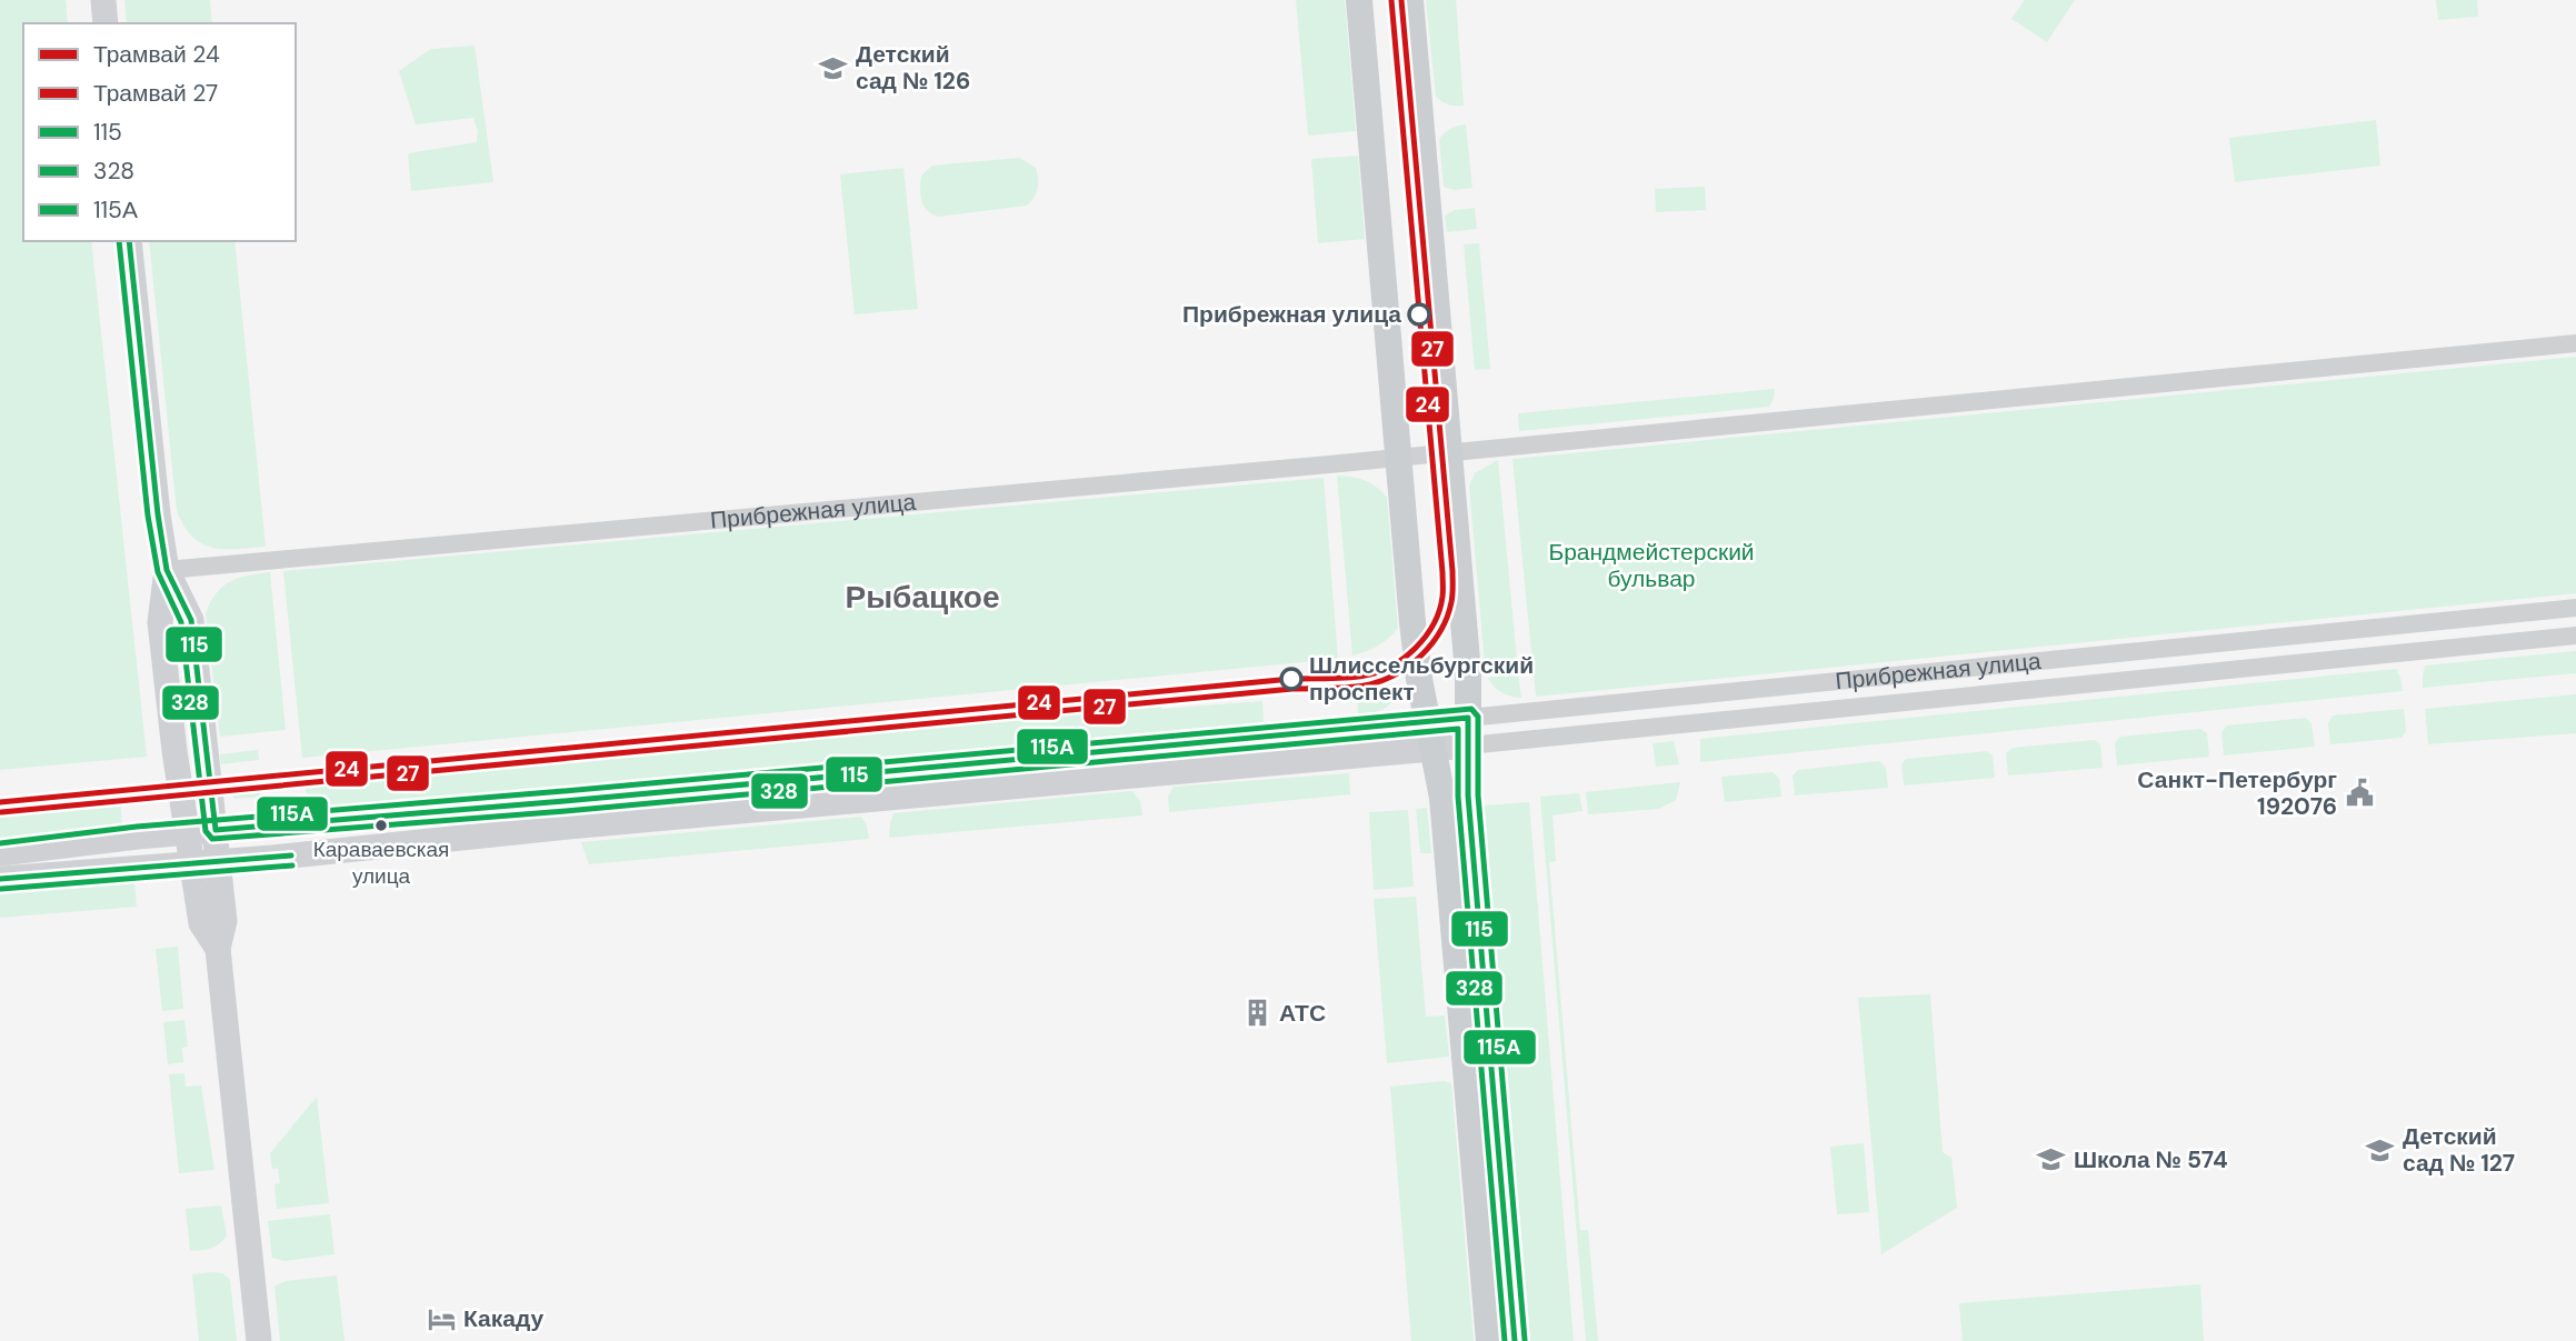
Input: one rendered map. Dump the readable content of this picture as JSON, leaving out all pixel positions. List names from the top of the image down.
{
  "streets": {
    "street": ["Прибрежная улица"]
  },
  "districts": ["Рыбацкое"],
  "parks": ["Брандмейстерский бульвар"],
  "places": {
    "school or university": ["Детский сад № 126", "Детский сад № 127", "Школа № 574"],
    "other": ["Прибрежная улица", "Шлиссельбургский проспект", "Караваевская улица"],
    "public building": ["Санкт-Петербург 192076"],
    "building": ["АТС"],
    "hotel": ["Какаду"]
  },
  "lines": [
    "tram line 24",
    "tram line 27",
    "transit line 115",
    "transit line 328",
    "transit line 115А"
  ],
  "legend": [
    "Трамвай 24",
    "Трамвай 27",
    "115",
    "328",
    "115А"
  ]
}
